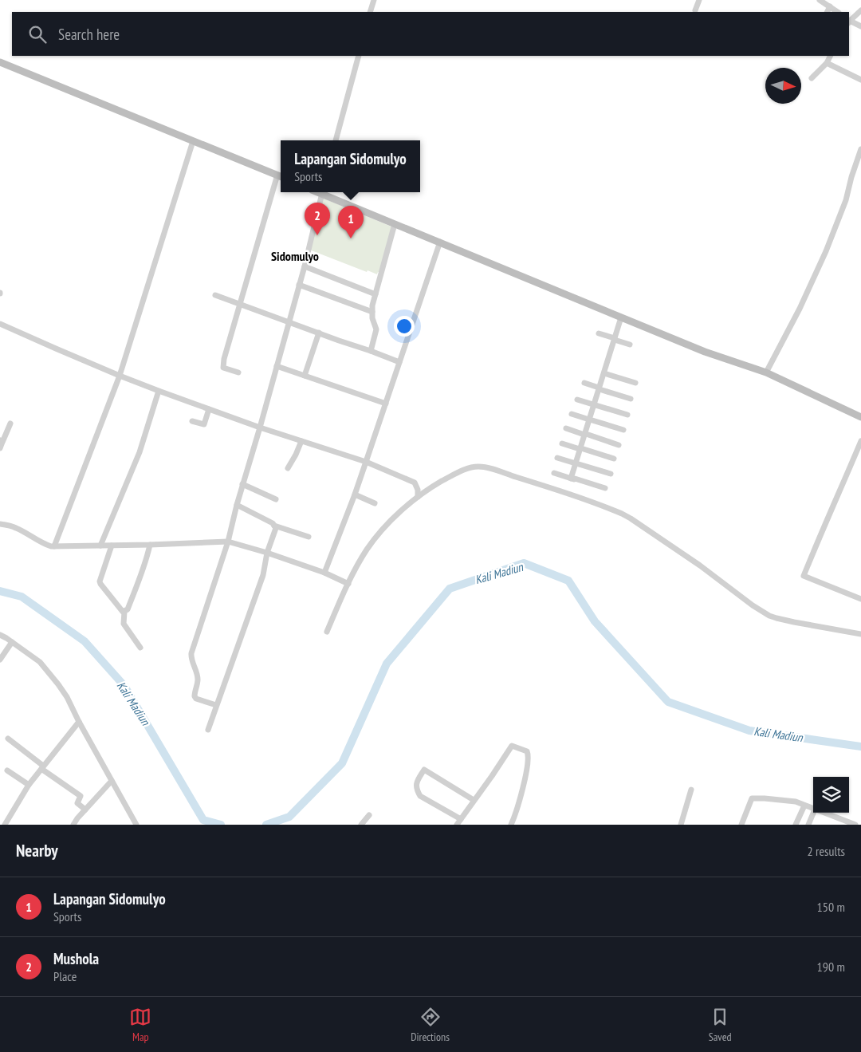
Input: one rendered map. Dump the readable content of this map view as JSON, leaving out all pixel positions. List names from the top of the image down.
{
  "districts": ["Sidomulyo"],
  "water": ["Kali Madiun"],
  "north": "right",
  "page": {
    "search": "Search here",
    "popup": ["Lapangan Sidomulyo", "Sports"],
    "pins": ["2", "1"],
    "heading": ["Nearby", "2 results"],
    "list": [
      {
        "mark": "1",
        "name": "Lapangan Sidomulyo",
        "note": "Sports",
        "value": "150 m"
      },
      {
        "mark": "2",
        "name": "Mushola",
        "note": "Place",
        "value": "190 m"
      }
    ],
    "nav": ["Map", "Directions", "Saved"]
  }
}
